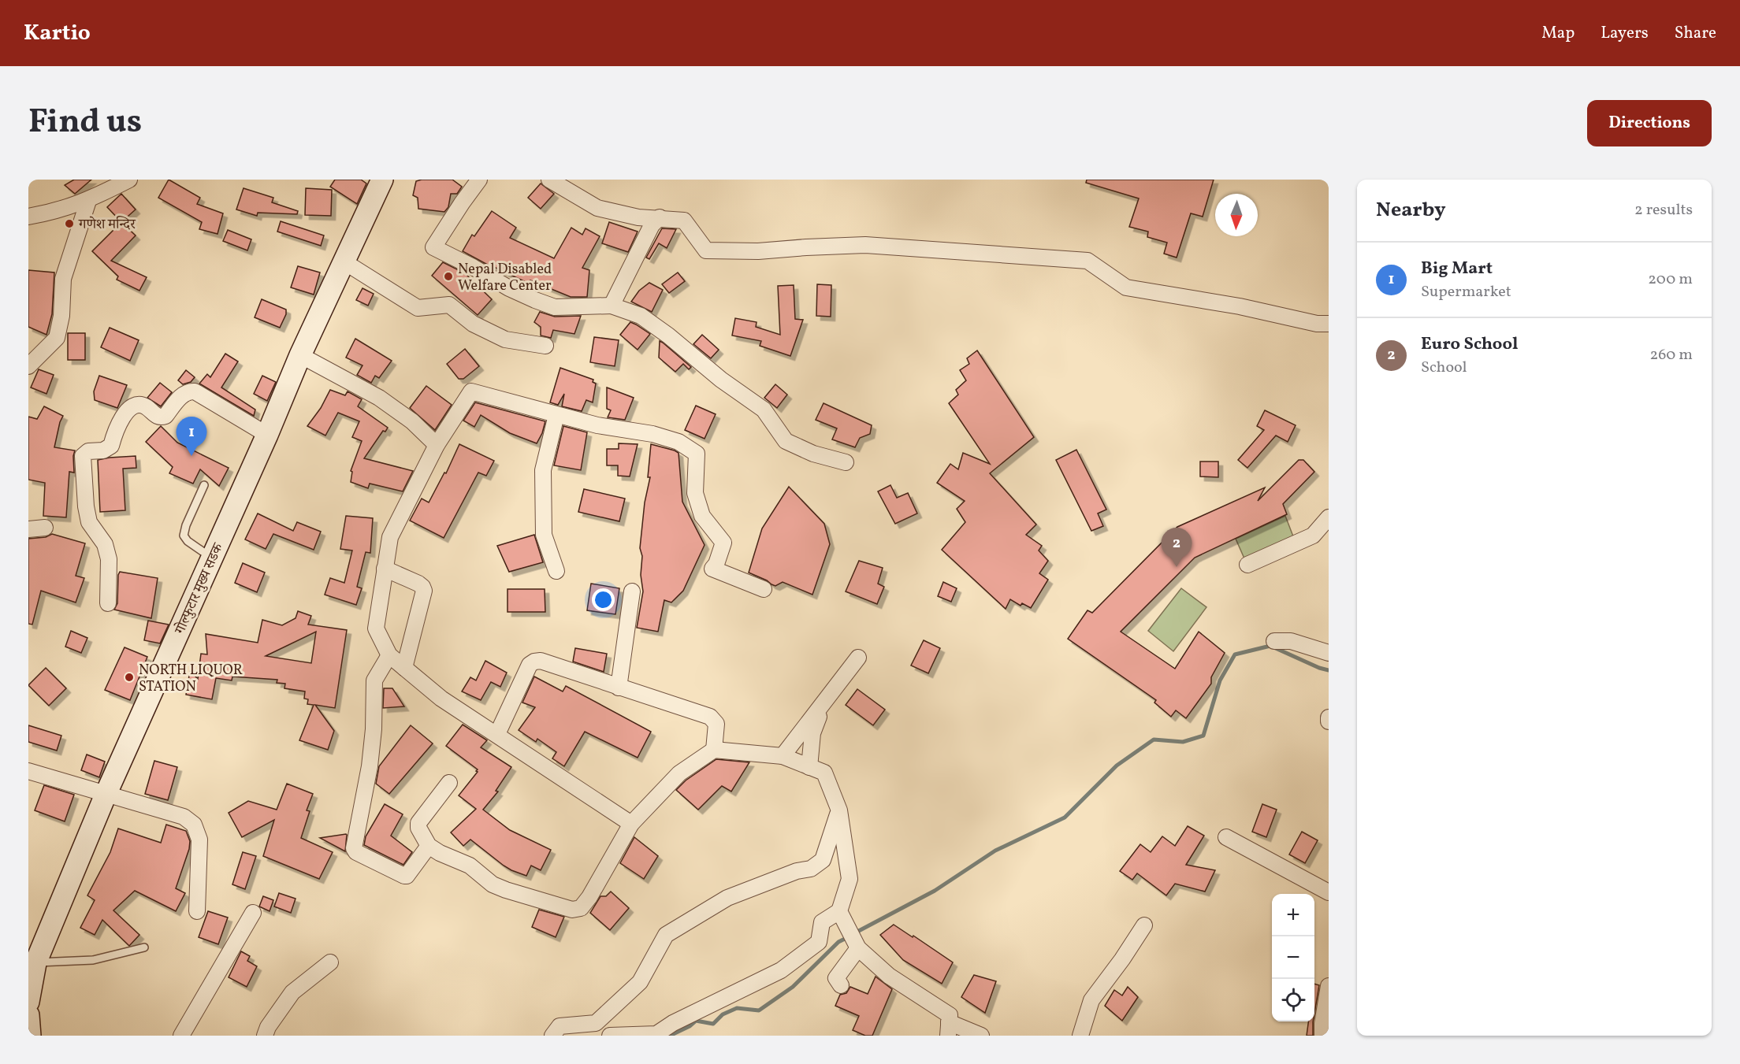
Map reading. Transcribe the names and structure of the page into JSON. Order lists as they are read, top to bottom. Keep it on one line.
{"streets":{"main road":["गोल्फुटार मुख्य सडक"]},"places":["गणेश मन्दिर","Nepal Disabled Welfare Center","NORTH LIQUOR STATION"],"north":"bottom","page":{"header":"Kartio","nav":["Map","Layers","Share"],"title":"Find us","buttons":"Directions","heading":["Nearby","2 results"],"list":[{"mark":"1","name":"Big Mart","note":"Supermarket","value":"200 m"},{"mark":"2","name":"Euro School","note":"School","value":"260 m"}],"pins":["1","2"],"map_buttons":["+","−"]}}
